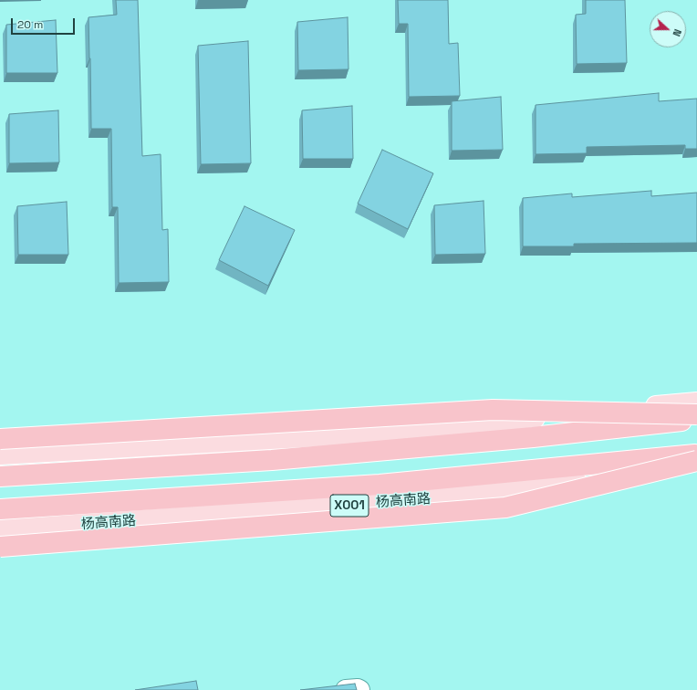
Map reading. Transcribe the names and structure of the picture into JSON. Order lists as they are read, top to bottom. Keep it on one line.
{"streets":{"highway":["杨高南路","X001"]},"scale_bar":"20 m","north":"right"}
